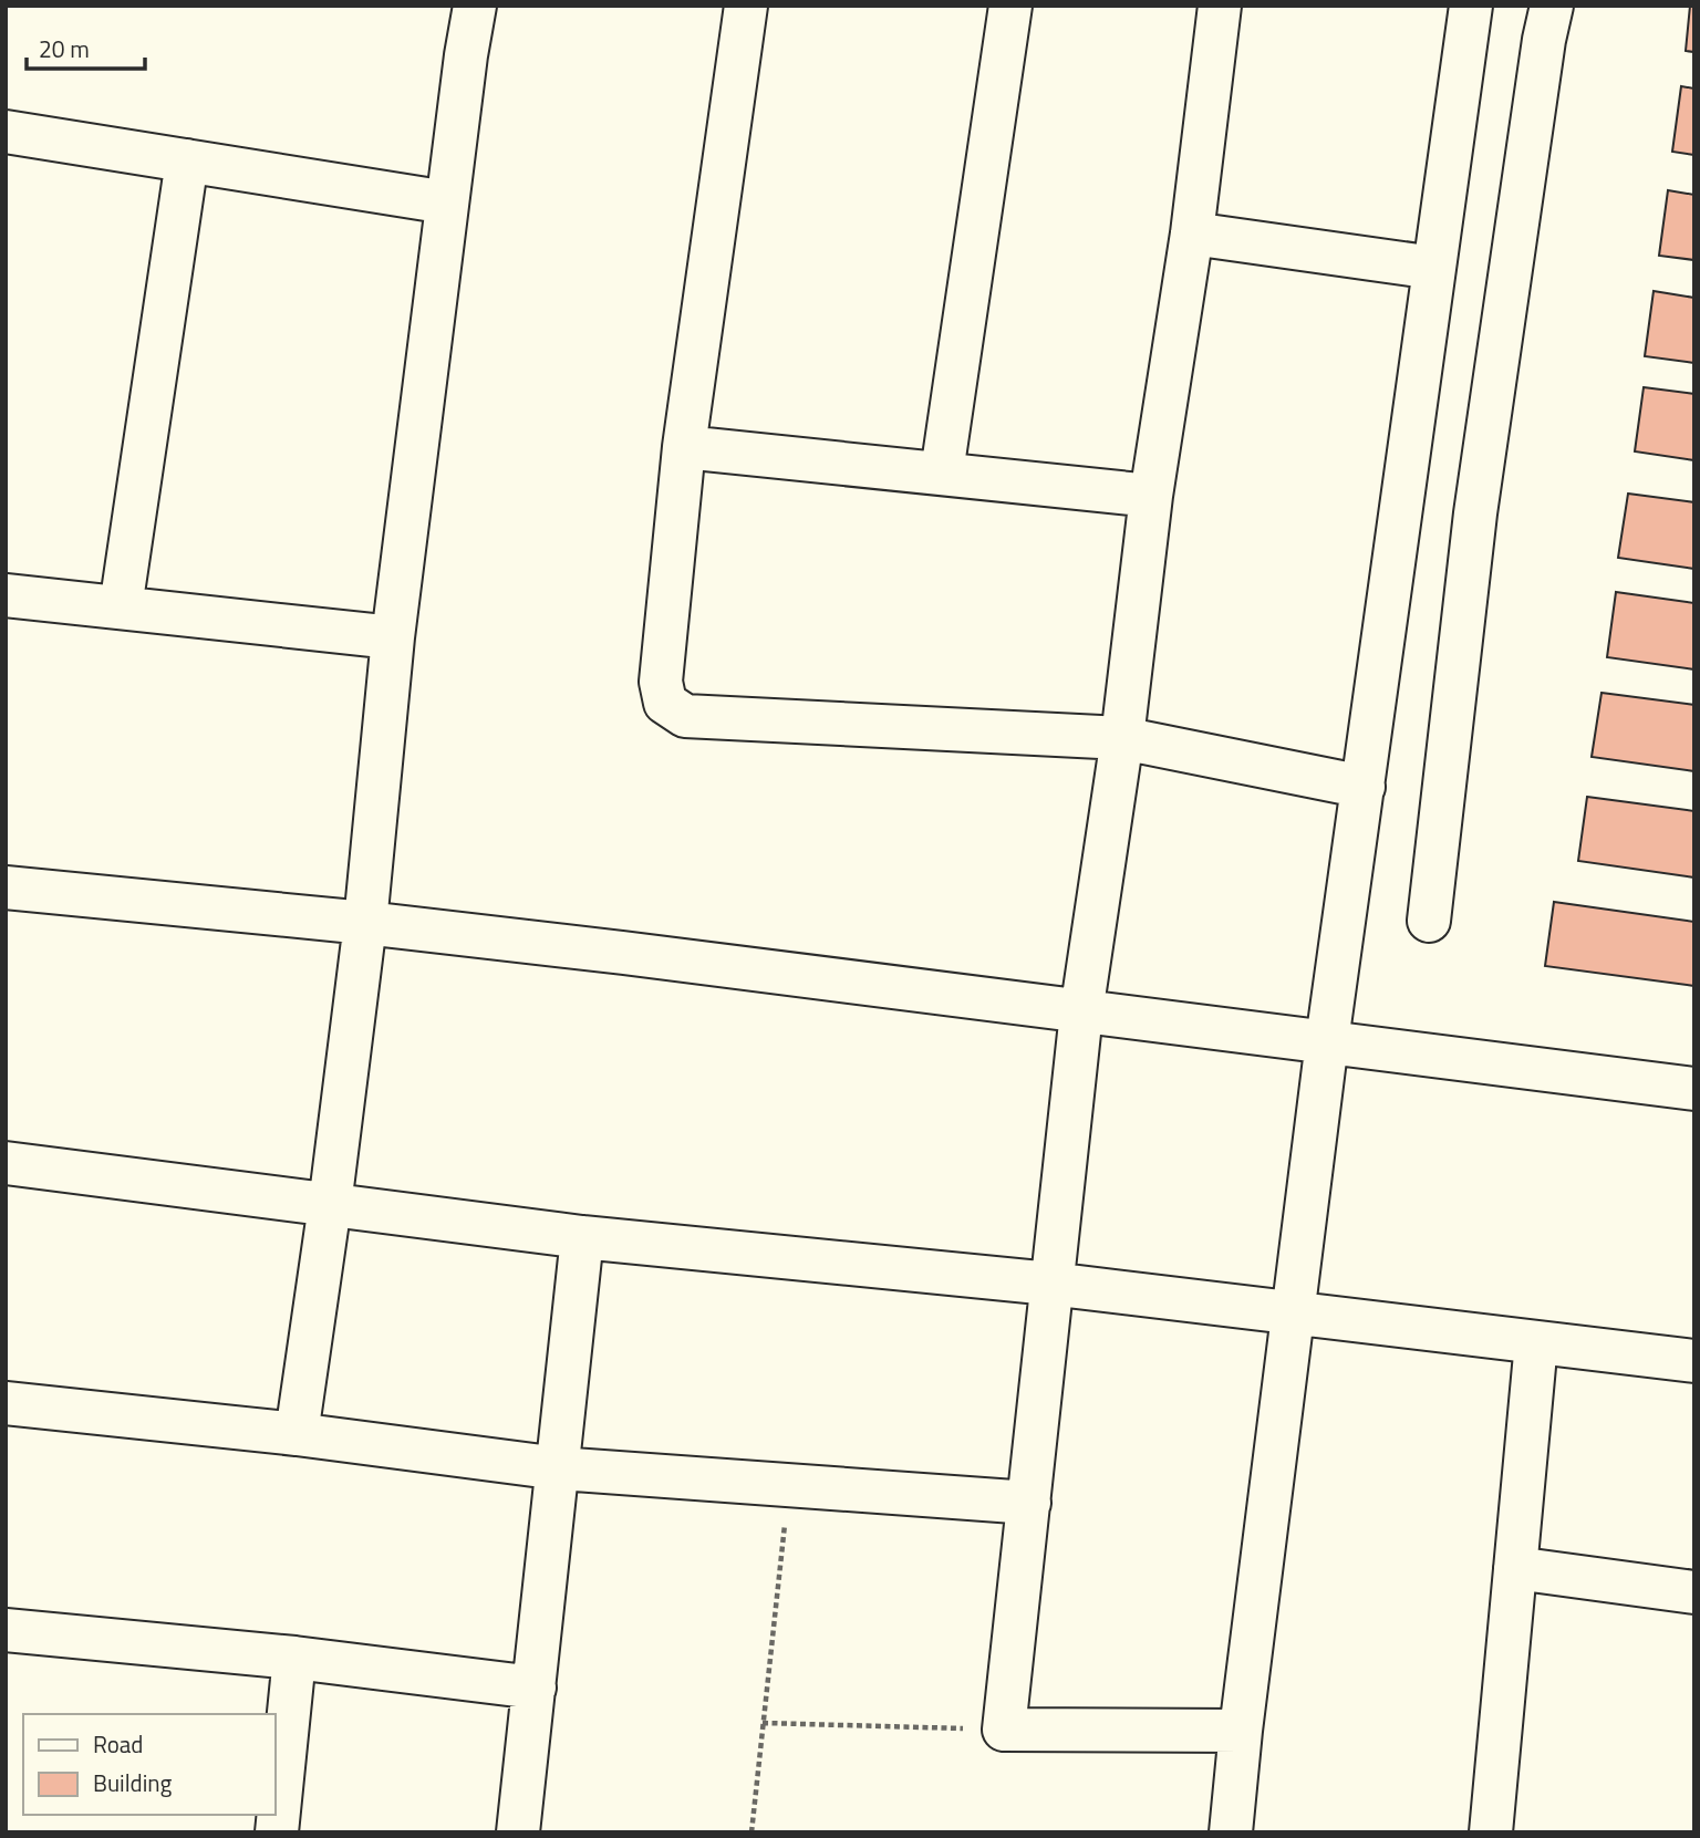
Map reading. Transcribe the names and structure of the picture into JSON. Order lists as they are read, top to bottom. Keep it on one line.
{"legend":["Road","Building"],"scale_bar":"20 m"}
